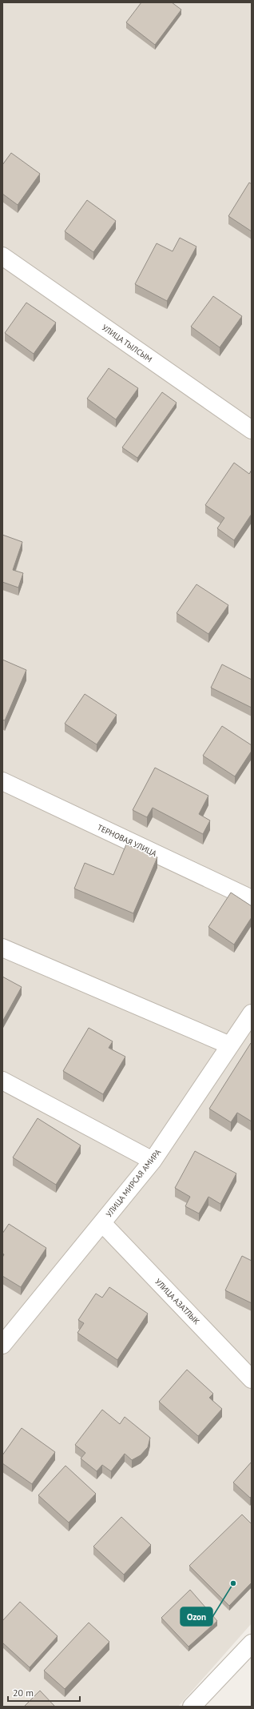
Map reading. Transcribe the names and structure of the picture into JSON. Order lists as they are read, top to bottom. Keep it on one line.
{"streets":{"street":["УЛИЦА ТЫЛСЫМ","ТЕРНОВАЯ УЛИЦА","УЛИЦА МИРСАЯ АМИРА","УЛИЦА АЗАТЛЫК"]},"crossings":[["УЛИЦА МИРСАЯ АМИРА","УЛИЦА АЗАТЛЫК"]],"places":["Ozon"],"scale_bar":"20 m"}
